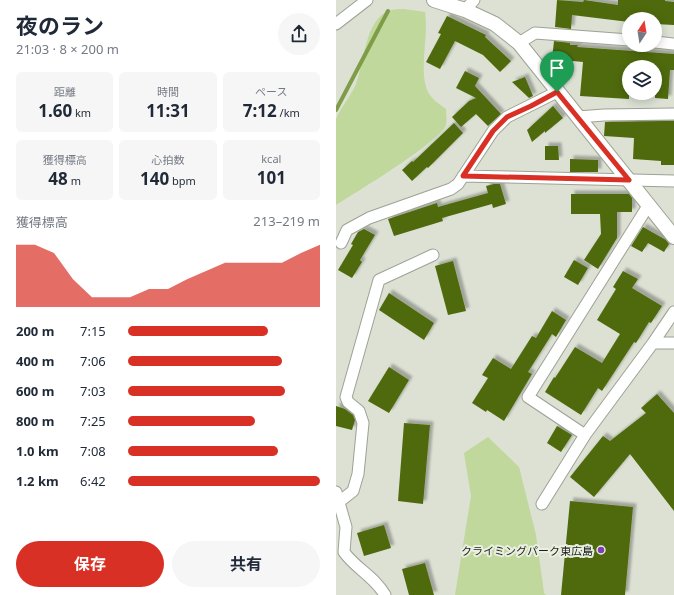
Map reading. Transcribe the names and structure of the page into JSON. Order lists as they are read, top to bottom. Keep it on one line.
{"places":["クライミングパーク東広島"],"north":"top","page":{"heading":["夜のラン","21:03 · 8 × 200 m"],"stats":[["距離","1.60 km"],["時間","11:31"],["ペース","7:12 /km"],["獲得標高","48 m"],["心拍数","140 bpm"],["kcal","101"]],"chart":["獲得標高","213–219 m"],"list":[{"name":"200 m","note":"7:15"},{"name":"400 m","note":"7:06"},{"name":"600 m","note":"7:03"},{"name":"800 m","note":"7:25"},{"name":"1.0 km","note":"7:08"},{"name":"1.2 km","note":"6:42"}],"buttons":["保存","共有"]}}
